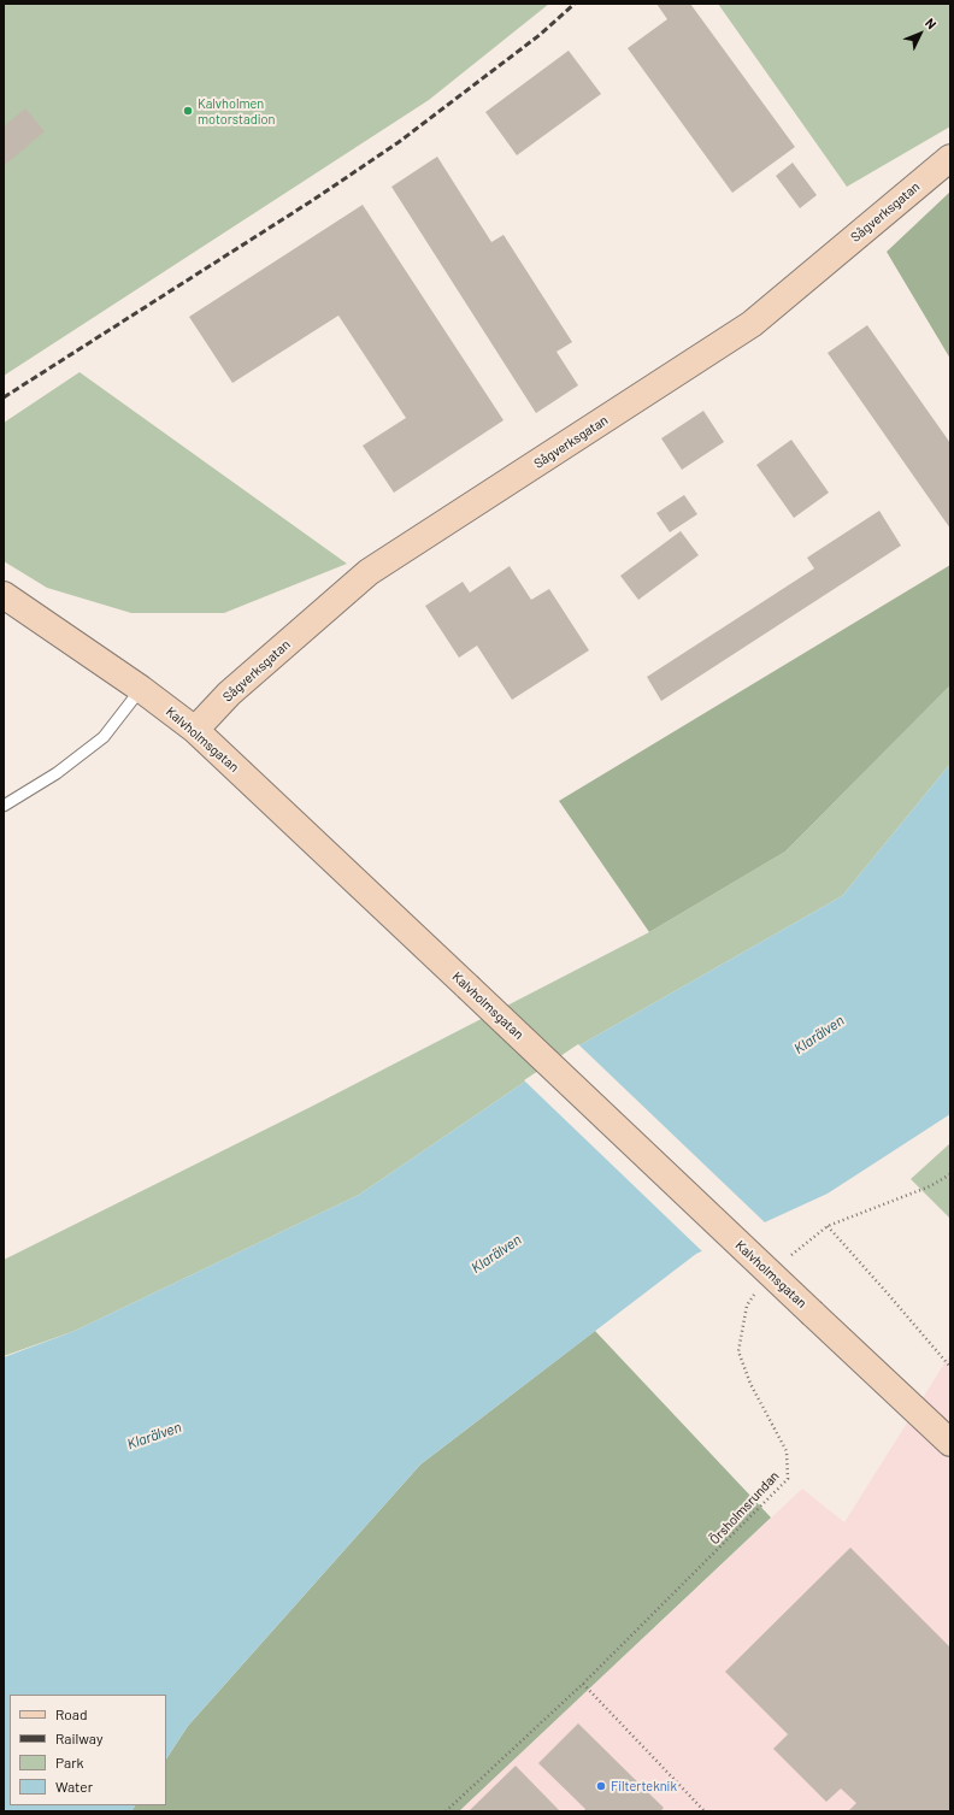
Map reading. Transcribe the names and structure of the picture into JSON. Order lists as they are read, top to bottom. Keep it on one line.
{"streets":{"street":["Sågverksgatan","Kalvholmsgatan"],"path":["Örsholmsrundan"]},"crossings":[["Sågverksgatan","Kalvholmsgatan"]],"water":["Klarälven"],"places":["Kalvholmen motorstadion","Filterteknik"],"legend":["Road","Railway","Park","Water"],"north":"top right"}
